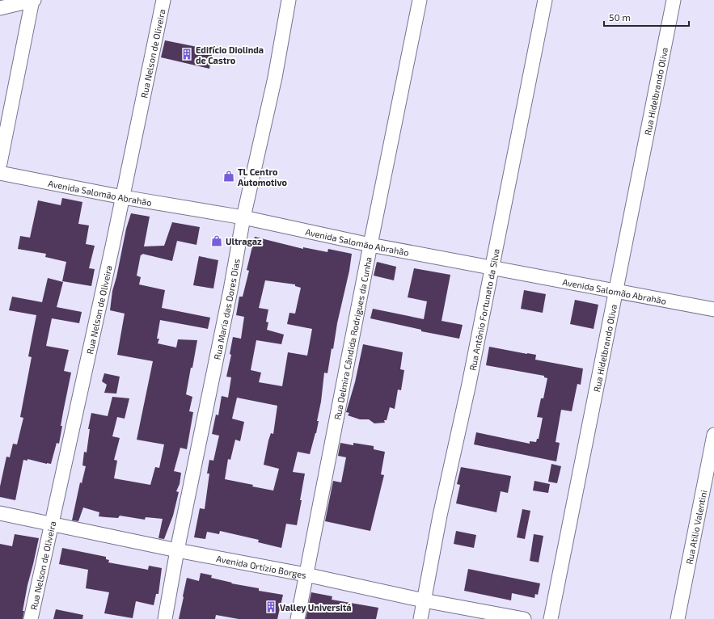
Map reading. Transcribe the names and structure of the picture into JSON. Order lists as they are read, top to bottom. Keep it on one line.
{"streets":{"street":["Rua Nelson de Oliveira","Rua Hidelbrando Oliva","Avenida Salomão Abrahão","Rua Maria das Dores Dias","Rua Antônio Fortunato da Silva","Rua Delmira Cândida Rodrigues da Cunha","Rua Atilio Valentini","Avenida Ortízio Borges"]},"crossings":[["Rua Nelson de Oliveira","Avenida Salomão Abrahão"],["Rua Nelson de Oliveira","Avenida Ortízio Borges"],["Rua Hidelbrando Oliva","Avenida Salomão Abrahão"],["Avenida Salomão Abrahão","Rua Maria das Dores Dias"],["Avenida Salomão Abrahão","Rua Antônio Fortunato da Silva"],["Avenida Salomão Abrahão","Rua Delmira Cândida Rodrigues da Cunha"],["Rua Maria das Dores Dias","Avenida Ortízio Borges"],["Rua Antônio Fortunato da Silva","Avenida Ortízio Borges"],["Rua Delmira Cândida Rodrigues da Cunha","Avenida Ortízio Borges"]],"places":{"building":["Edifício Diolinda de Castro","Valley Universitá"],"shop":["TL Centro Automotivo","Ultragaz"]},"scale_bar":"50 m"}
